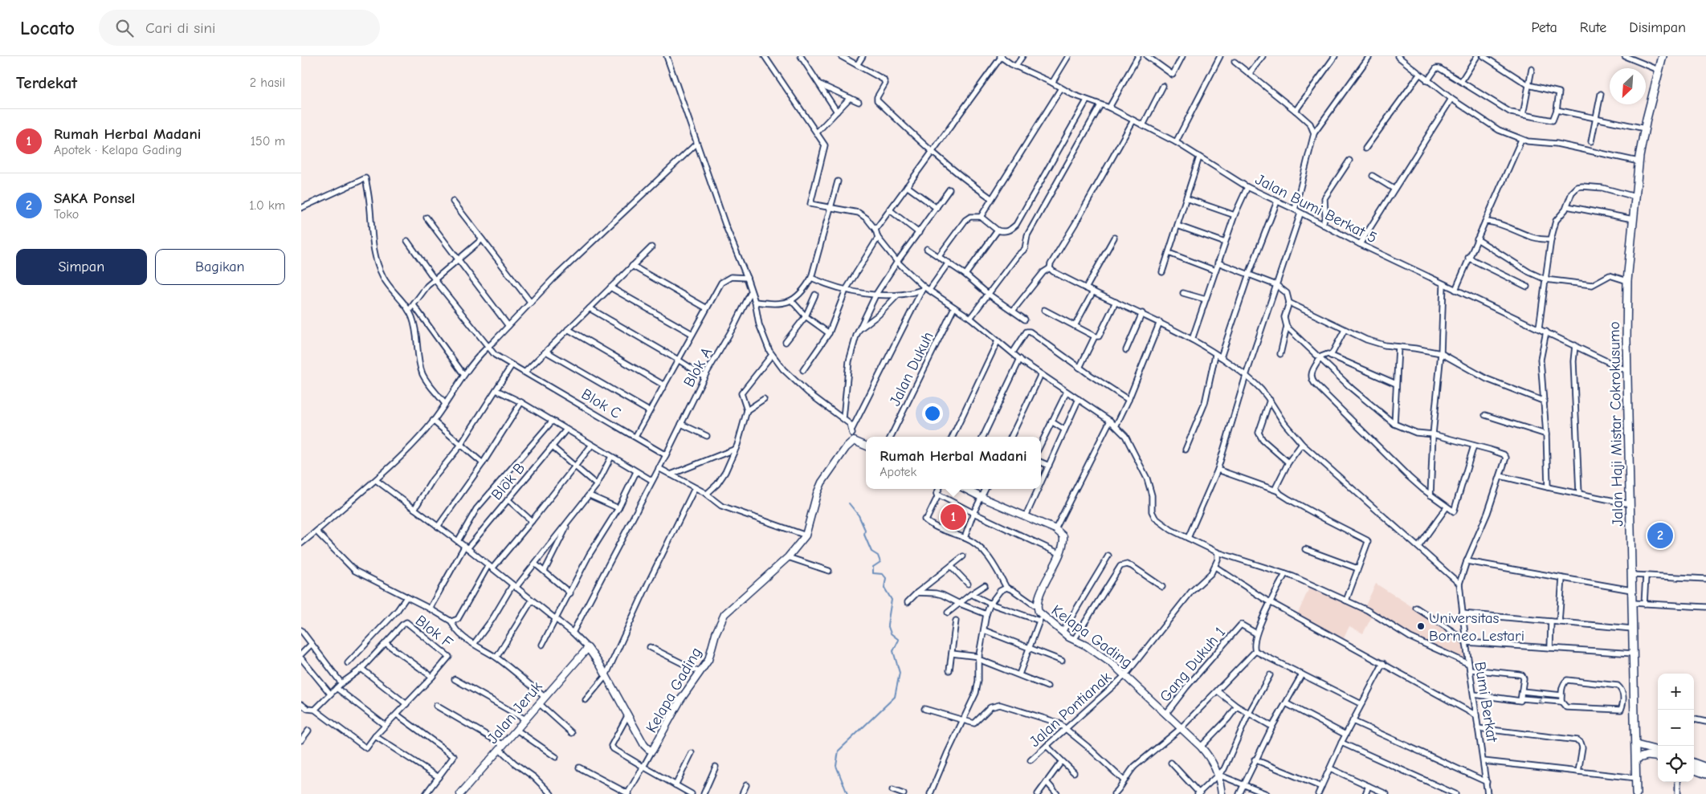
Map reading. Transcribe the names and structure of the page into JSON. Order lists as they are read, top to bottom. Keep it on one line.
{"streets":{"main road":["Jalan Haji Mistar Cokrokusumo"],"street":["Jalan Bumi Berkat 5","Blok A","Jalan Dukuh","Blok C","Blok B","Blok F","Kelapa Gading","Gang Dukuh 1","Bumi Berkat","Jalan Pontianak","Jalan Jeruk"]},"crossings":[["Jalan Bumi Berkat 5","Jalan Haji Mistar Cokrokusumo"],["Blok A","Blok C"],["Kelapa Gading","Gang Dukuh 1"],["Kelapa Gading","Jalan Pontianak"],["Kelapa Gading","Jalan Jeruk"]],"places":["Universitas Borneo Lestari"],"north":"bottom left","page":{"header":"Locato","search":"Cari di sini","nav":["Peta","Rute","Disimpan"],"heading":["Terdekat","2 hasil"],"list":[{"mark":"1","name":"Rumah Herbal Madani","note":"Apotek · Kelapa Gading","value":"150 m"},{"mark":"2","name":"SAKA Ponsel","note":"Toko","value":"1.0 km"}],"buttons":["Simpan","Bagikan"],"popup":["Rumah Herbal Madani","Apotek"],"pins":["1","2"],"map_buttons":["+","−"]}}
